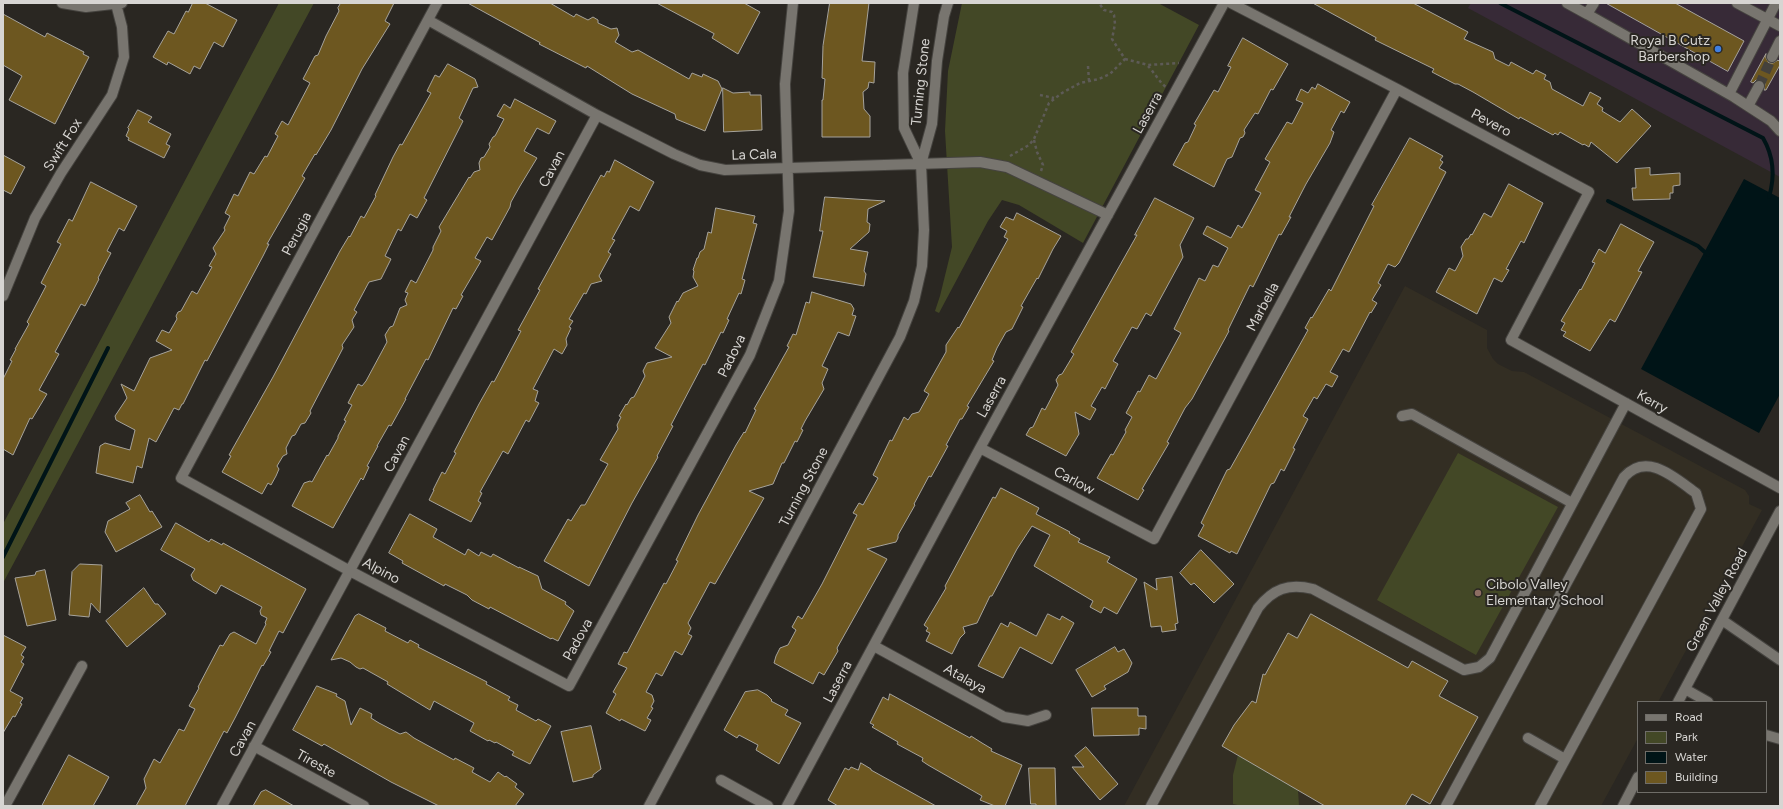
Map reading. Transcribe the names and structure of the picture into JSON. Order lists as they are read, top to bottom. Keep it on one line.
{"streets":{"street":["Turning Stone","Laserra","Pevero","Swift Fox","La Cala","Cavan","Perugia","Marbella","Padova","Kerry","Carlow","Alpino","Green Valley Road","Atalaya","Tireste"]},"crossings":[["Turning Stone","La Cala"],["Laserra","La Cala"],["Laserra","Carlow"],["Laserra","Atalaya"],["Pevero","Marbella"],["Pevero","Kerry"],["La Cala","Cavan"],["La Cala","Perugia"],["La Cala","Padova"],["Cavan","Alpino"],["Cavan","Tireste"],["Perugia","Alpino"],["Marbella","Carlow"],["Padova","Alpino"]],"places":["Royal B Cutz Barbershop","Cibolo Valley Elementary School"],"legend":["Road","Park","Water","Building"]}
